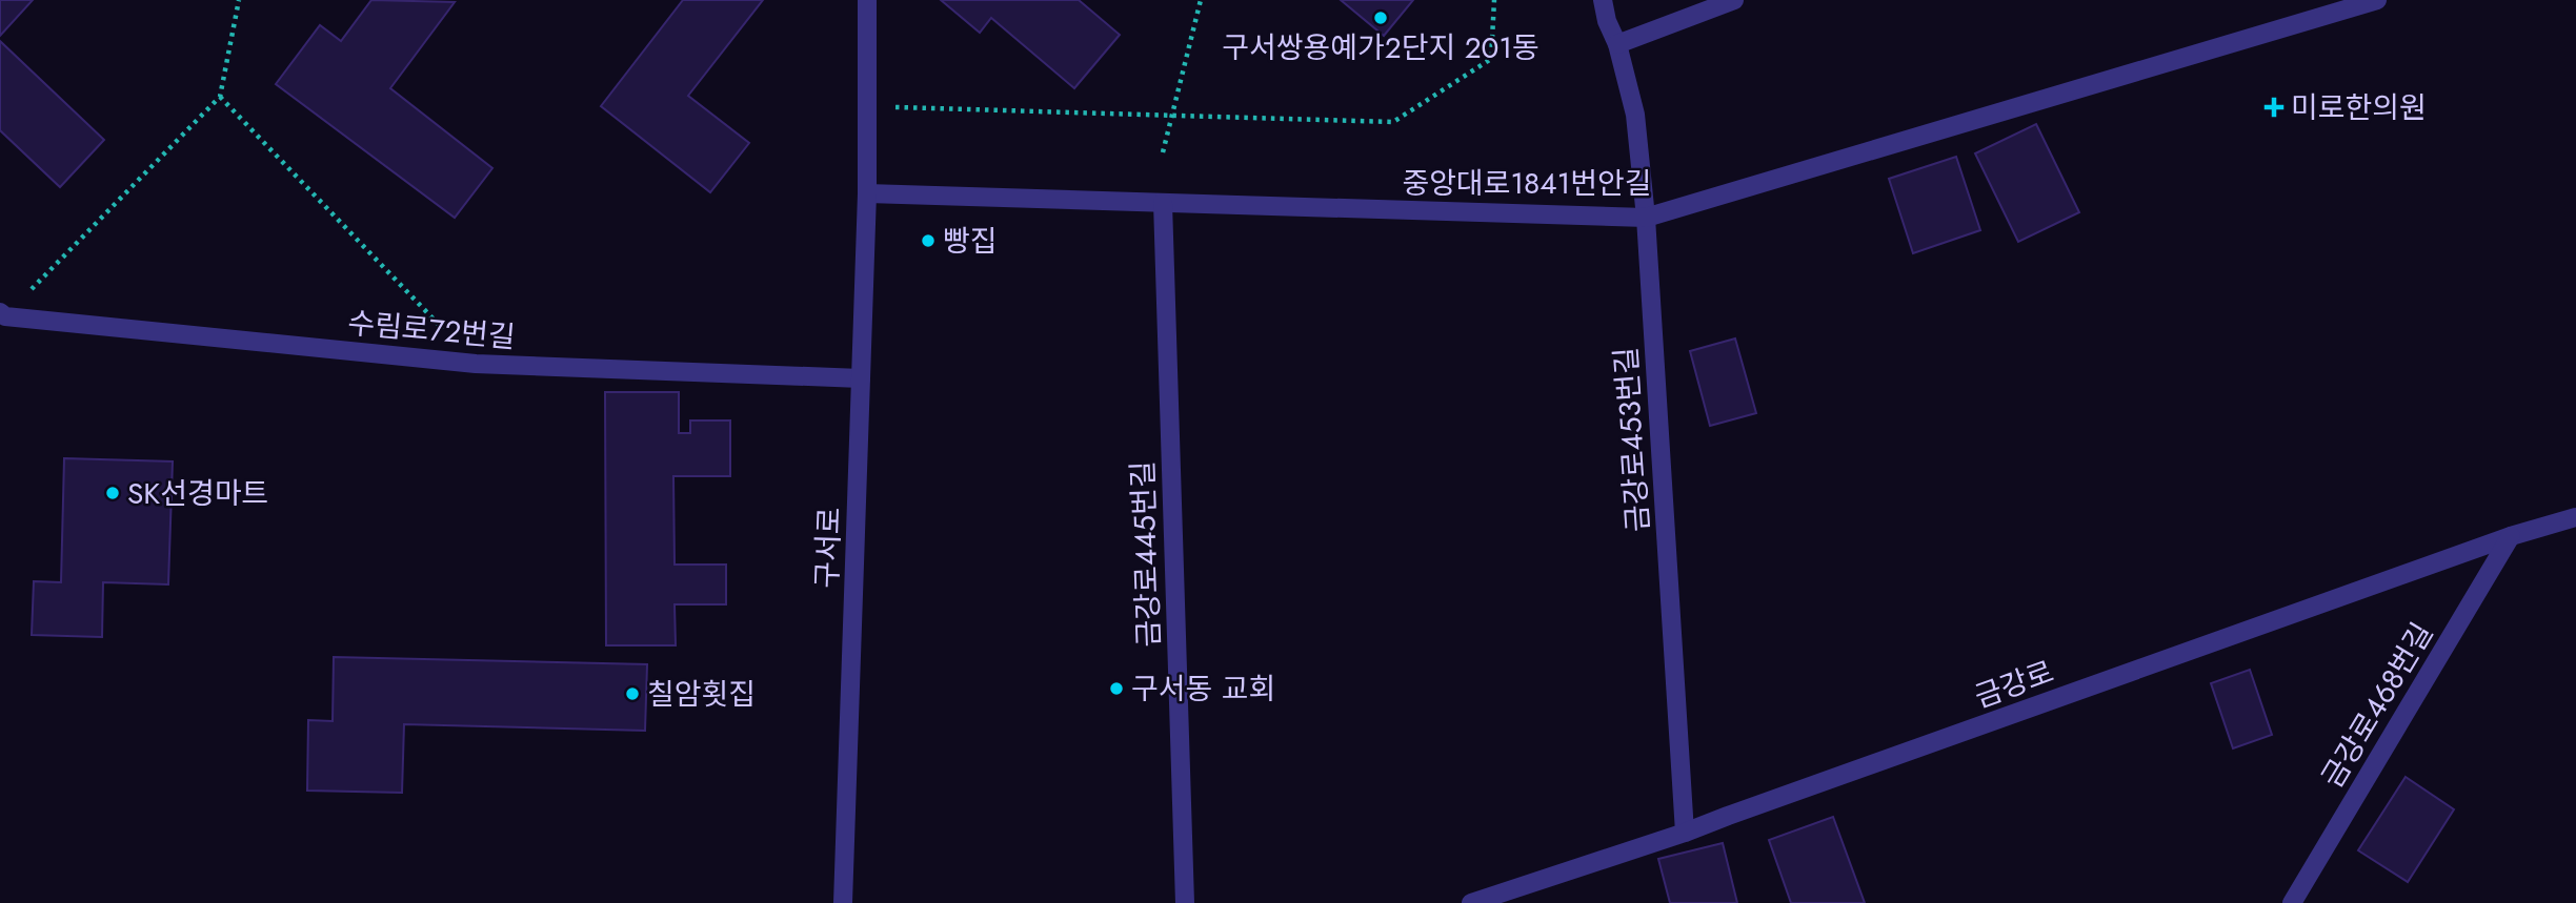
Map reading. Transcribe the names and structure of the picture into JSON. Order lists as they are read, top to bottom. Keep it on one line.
{"streets":{"street":["중앙대로1841번안길","수림로72번길","금강로453번길","구서로","금강로445번길","금강로","금강로468번길"]},"crossings":[["중앙대로1841번안길","금강로453번길"],["중앙대로1841번안길","구서로"],["중앙대로1841번안길","금강로445번길"],["수림로72번길","구서로"],["금강로453번길","금강로"],["금강로","금강로468번길"]],"places":{"other":["구서쌍용예가2단지 201동","빵집","SK선경마트","구서동 교회","칠암횟집"],"health":["미로한의원"]}}
